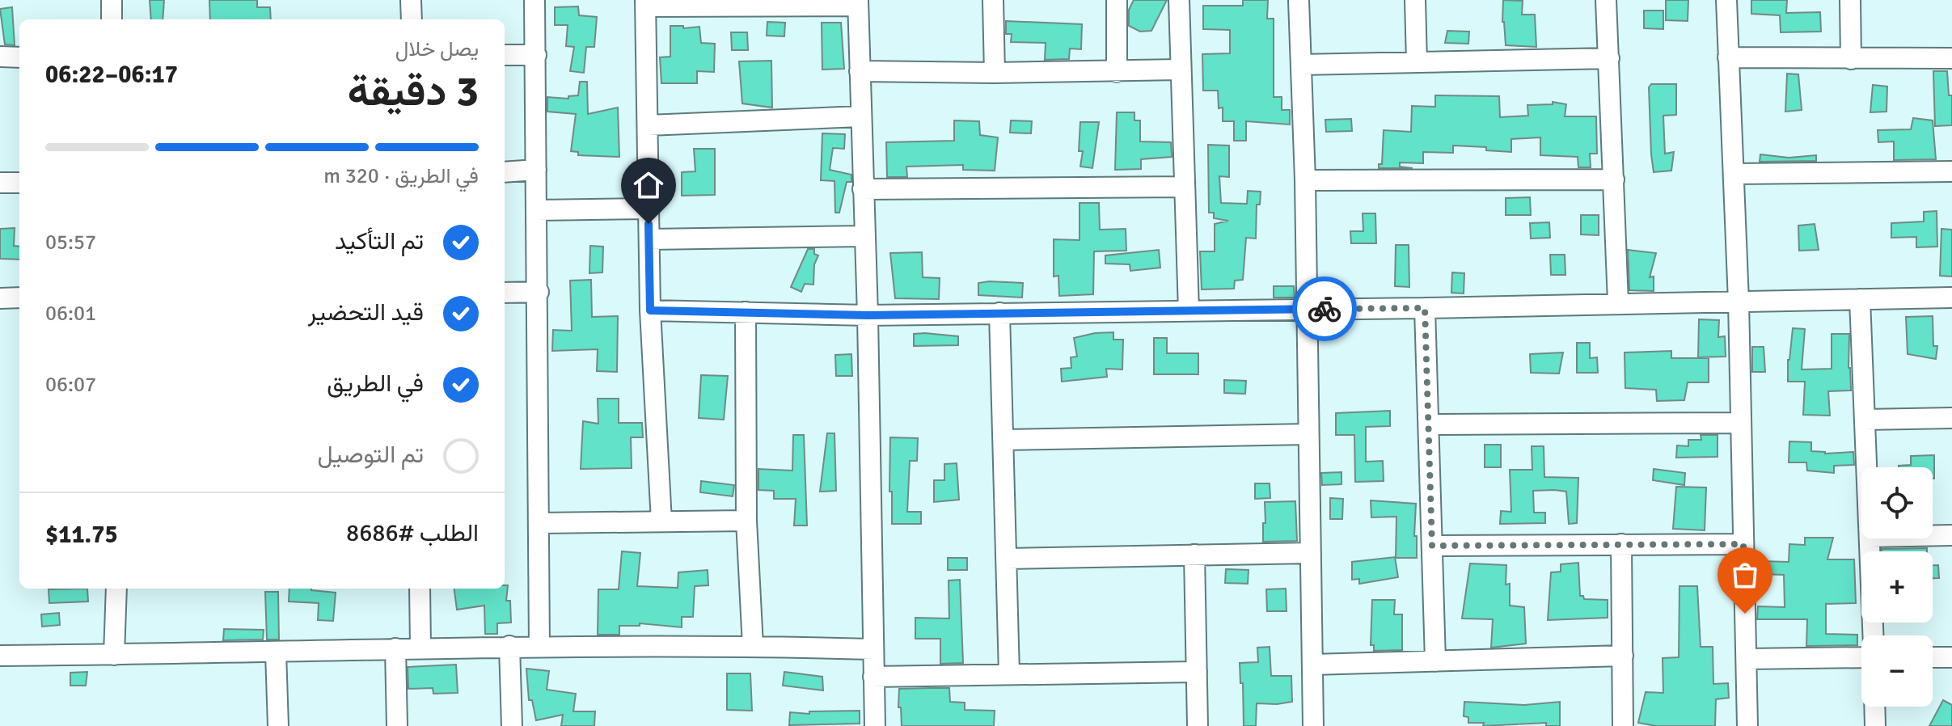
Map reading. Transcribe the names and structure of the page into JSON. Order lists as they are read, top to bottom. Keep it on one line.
{"page":{"heading":["3 دقيقة","يصل خلال","06:17–06:22"],"panel":["الطلب #8686","$11.75"],"bar":"في الطريق · 320 m","list":[["تم التأكيد","05:57"],["قيد التحضير","06:01"],["في الطريق","06:07"],"تم التوصيل"],"map_buttons":["+","−"]}}
